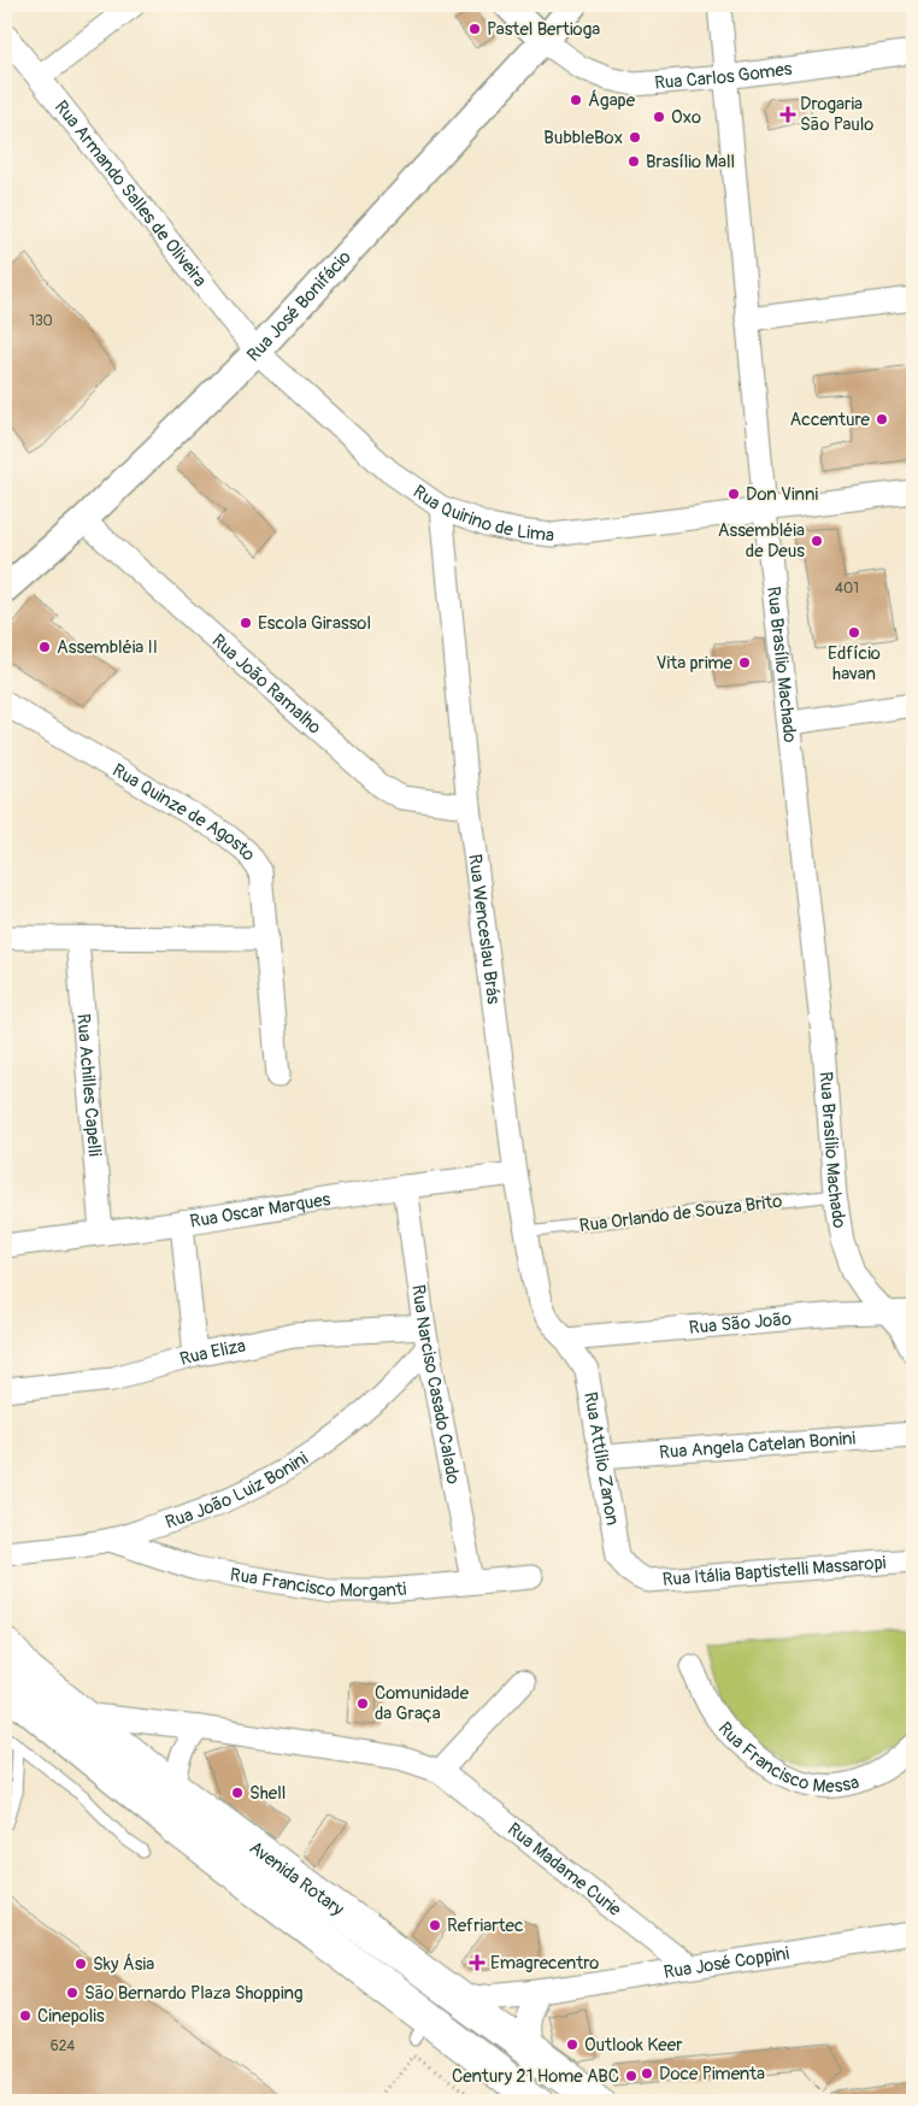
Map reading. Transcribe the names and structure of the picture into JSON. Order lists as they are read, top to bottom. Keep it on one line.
{"streets":{"main road":["Avenida Rotary"],"street":["Rua Carlos Gomes","Rua Armando Salles de Oliveira","Rua José Bonifácio","Rua Quirino de Lima","Rua Brasílio Machado","Rua João Ramalho","Rua Quinze de Agosto","Rua Wenceslau Brás","Rua Achilles Capelli","Rua Oscar Marques","Rua São João","Rua Eliza","Rua Narciso Casado Calado","Rua Angela Catelan Bonini","Rua Attílio Zanon","Rua João Luiz Bonini","Rua Itália Baptistelli Massaropi","Rua Francisco Morganti","Rua Francisco Messa","Rua Madame Curie","Rua José Coppini"],"lane":["Rua Orlando de Souza Brito"]},"crossings":[["Rua Carlos Gomes","Rua José Bonifácio"],["Rua Carlos Gomes","Rua Brasílio Machado"],["Rua Armando Salles de Oliveira","Rua José Bonifácio"],["Rua Armando Salles de Oliveira","Rua Quirino de Lima"],["Rua José Bonifácio","Rua Quirino de Lima"],["Rua José Bonifácio","Rua João Ramalho"],["Rua Quirino de Lima","Rua Brasílio Machado"],["Rua Quirino de Lima","Rua Wenceslau Brás"],["Rua Brasílio Machado","Rua Orlando de Souza Brito"],["Rua Brasílio Machado","Rua São João"],["Rua João Ramalho","Rua Wenceslau Brás"],["Rua Wenceslau Brás","Rua Oscar Marques"],["Rua Wenceslau Brás","Rua Orlando de Souza Brito"],["Rua Wenceslau Brás","Rua São João"],["Rua Wenceslau Brás","Rua Attílio Zanon"],["Rua Achilles Capelli","Rua Oscar Marques"],["Rua Oscar Marques","Rua Narciso Casado Calado"],["Rua São João","Rua Attílio Zanon"],["Rua Eliza","Rua Narciso Casado Calado"],["Rua Eliza","Rua João Luiz Bonini"],["Rua Narciso Casado Calado","Rua João Luiz Bonini"],["Rua Narciso Casado Calado","Rua Francisco Morganti"],["Rua Angela Catelan Bonini","Rua Attílio Zanon"],["Rua Attílio Zanon","Rua Itália Baptistelli Massaropi"],["Rua João Luiz Bonini","Rua Francisco Morganti"],["Rua Madame Curie","Avenida Rotary"],["Rua Madame Curie","Rua José Coppini"],["Avenida Rotary","Rua José Coppini"]],"places":{"other":["Pastel Bertioga","Ágape","Oxo","BubbleBox","Brasílio Mall","Accenture","Don Vinni","Assembléia de Deus","Escola Girassol","Edfício havan","Assembléia II","Vita prime","Comunidade da Graça","Shell","Refriartec","Sky Ásia","São Bernardo Plaza Shopping","Cinepolis","Outlook Keer","Doce Pimenta","Century 21 Home ABC"],"health":["Drogaria São Paulo","Emagrecentro"]},"house_numbers":["130","401","624"]}
